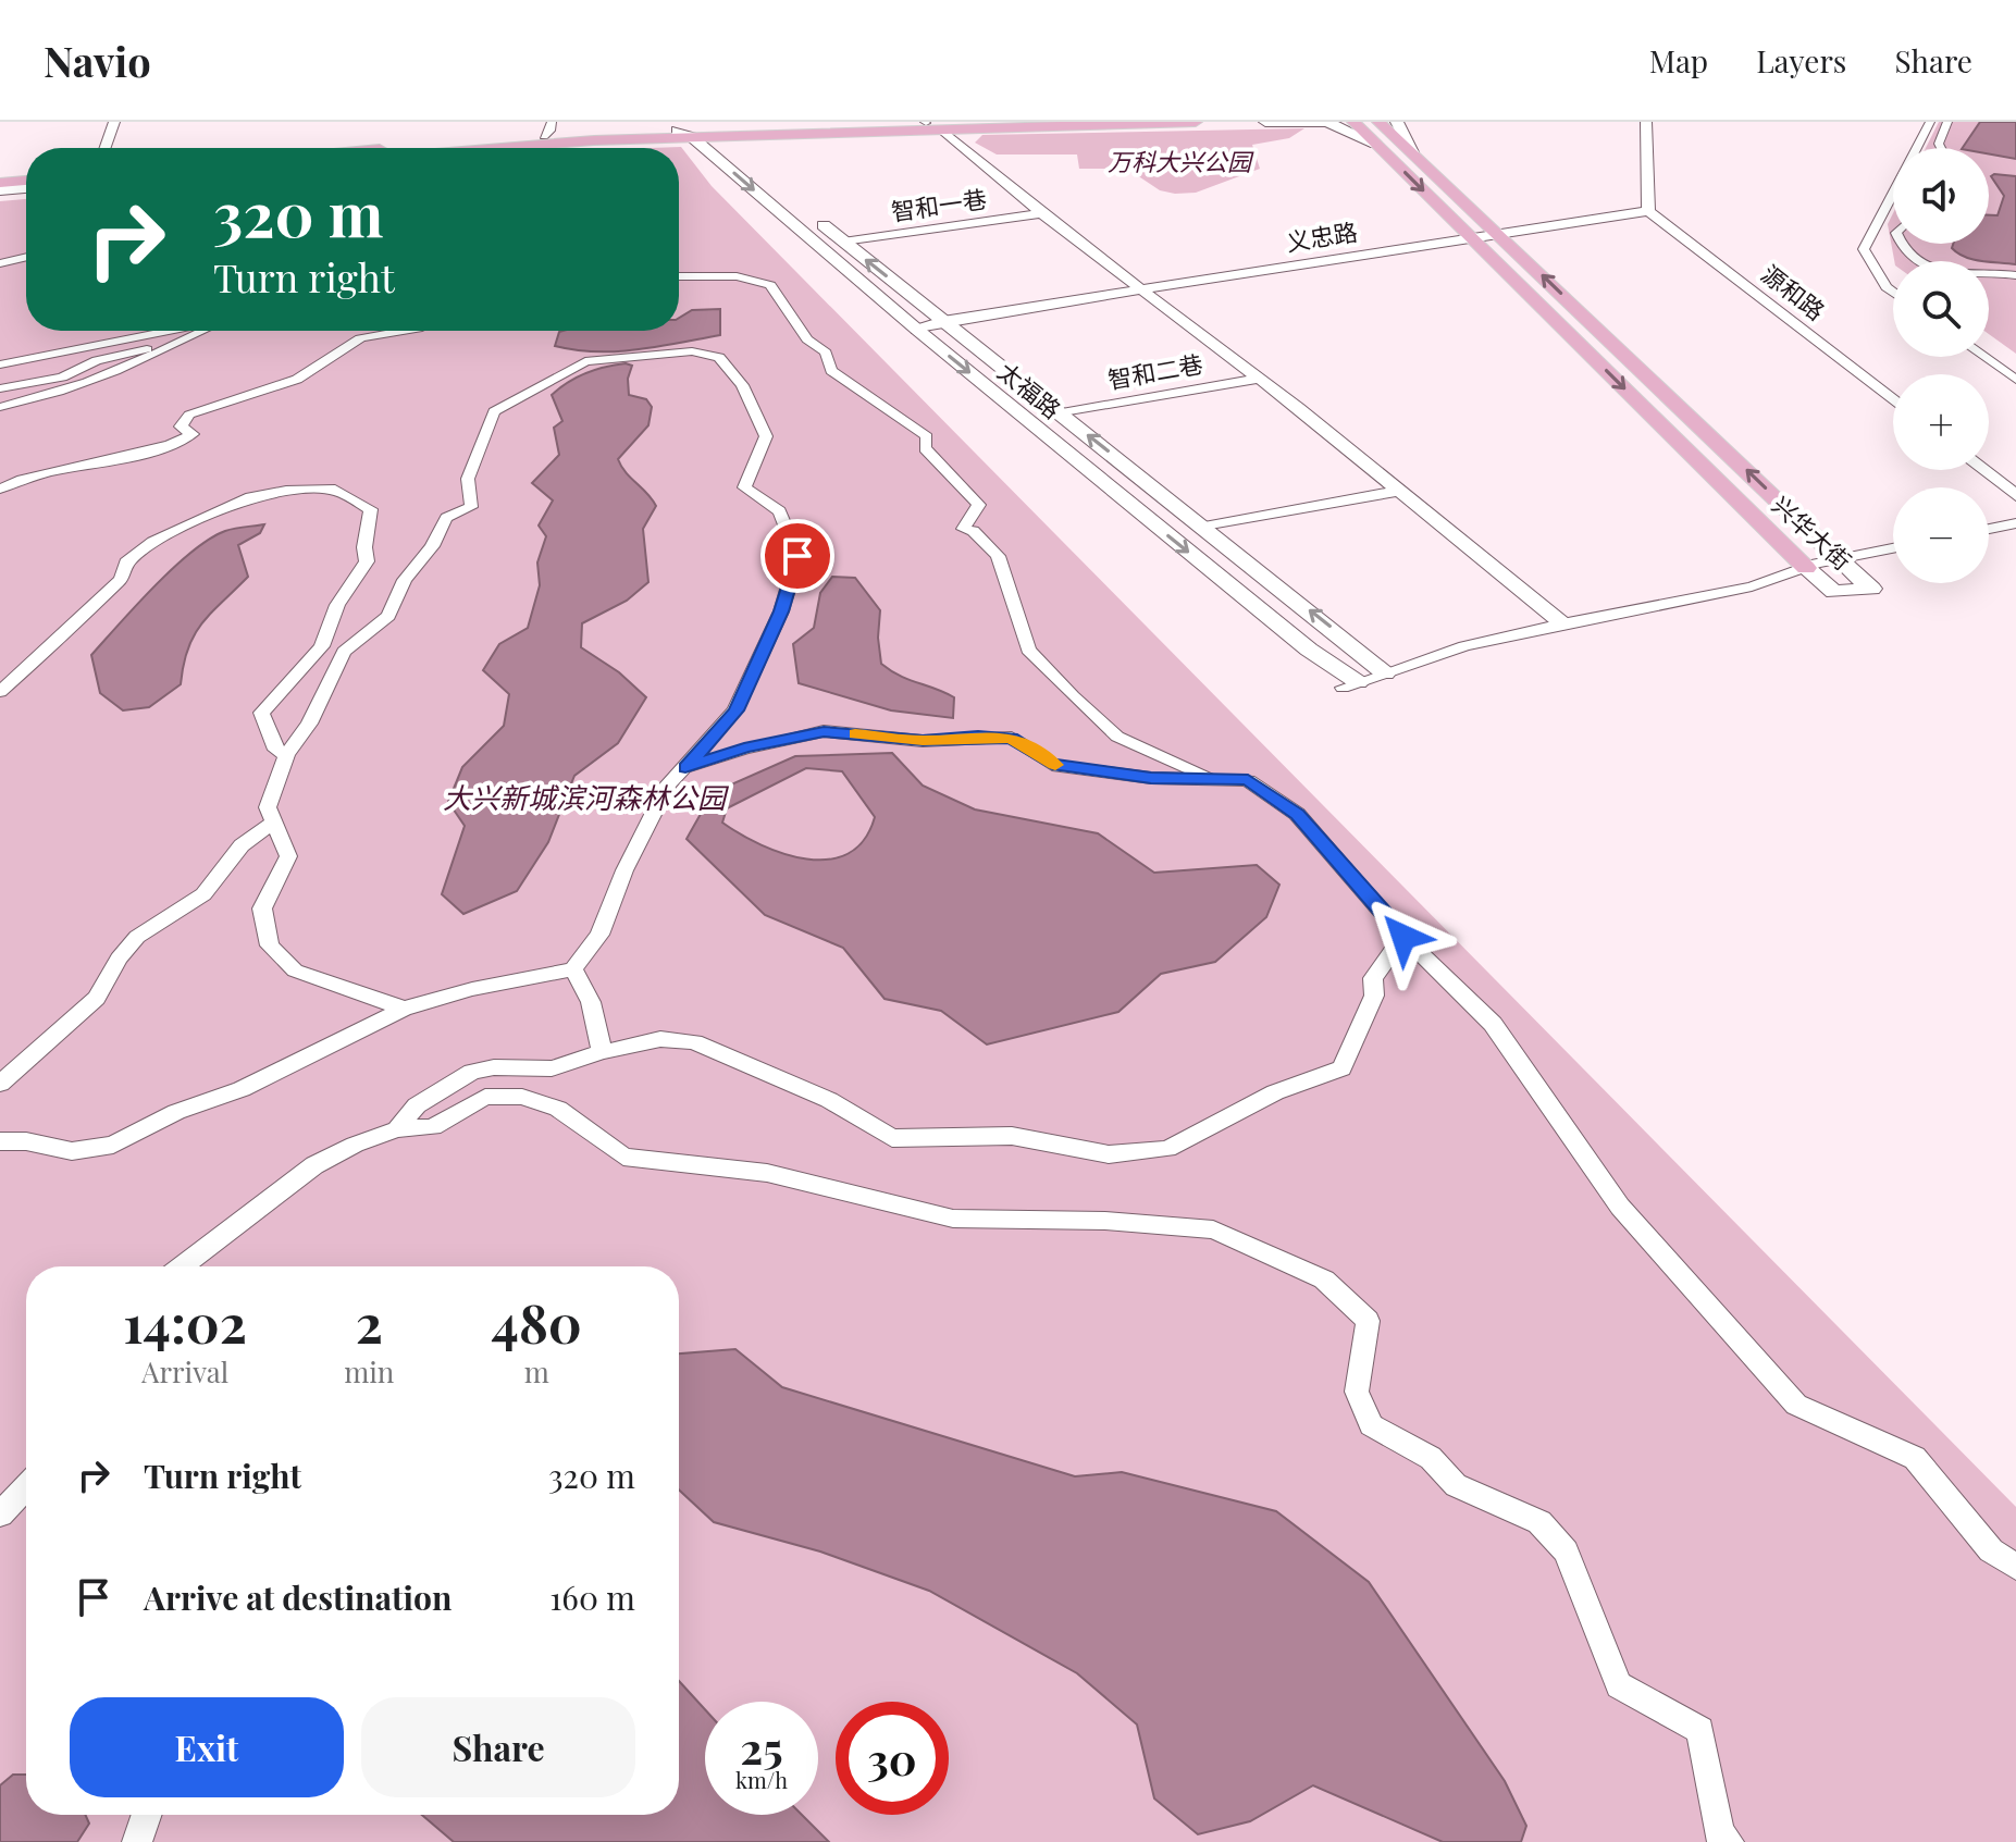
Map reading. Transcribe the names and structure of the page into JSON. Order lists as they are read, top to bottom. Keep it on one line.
{"streets":{"main road":["太福路","兴华大街"],"street":["智和一巷","义忠路","源和路","智和二巷"]},"crossings":[["智和一巷","太福路"],["义忠路","源和路"],["义忠路","太福路"],["义忠路","兴华大街"],["智和二巷","太福路"]],"parks":["万科大兴公园","大兴新城滨河森林公园"],"page":{"header":"Navio","nav":["Map","Layers","Share"],"map_buttons":["+","−"],"turn":["320 m","Turn right"],"eta":["14:02","Arrival","2","min","480","m"],"list":[{"name":"Turn right","value":"320 m"},{"name":"Arrive at destination","value":"160 m"}],"buttons":["Exit","Share"],"speed":"25 km/h","limit":"30"}}
